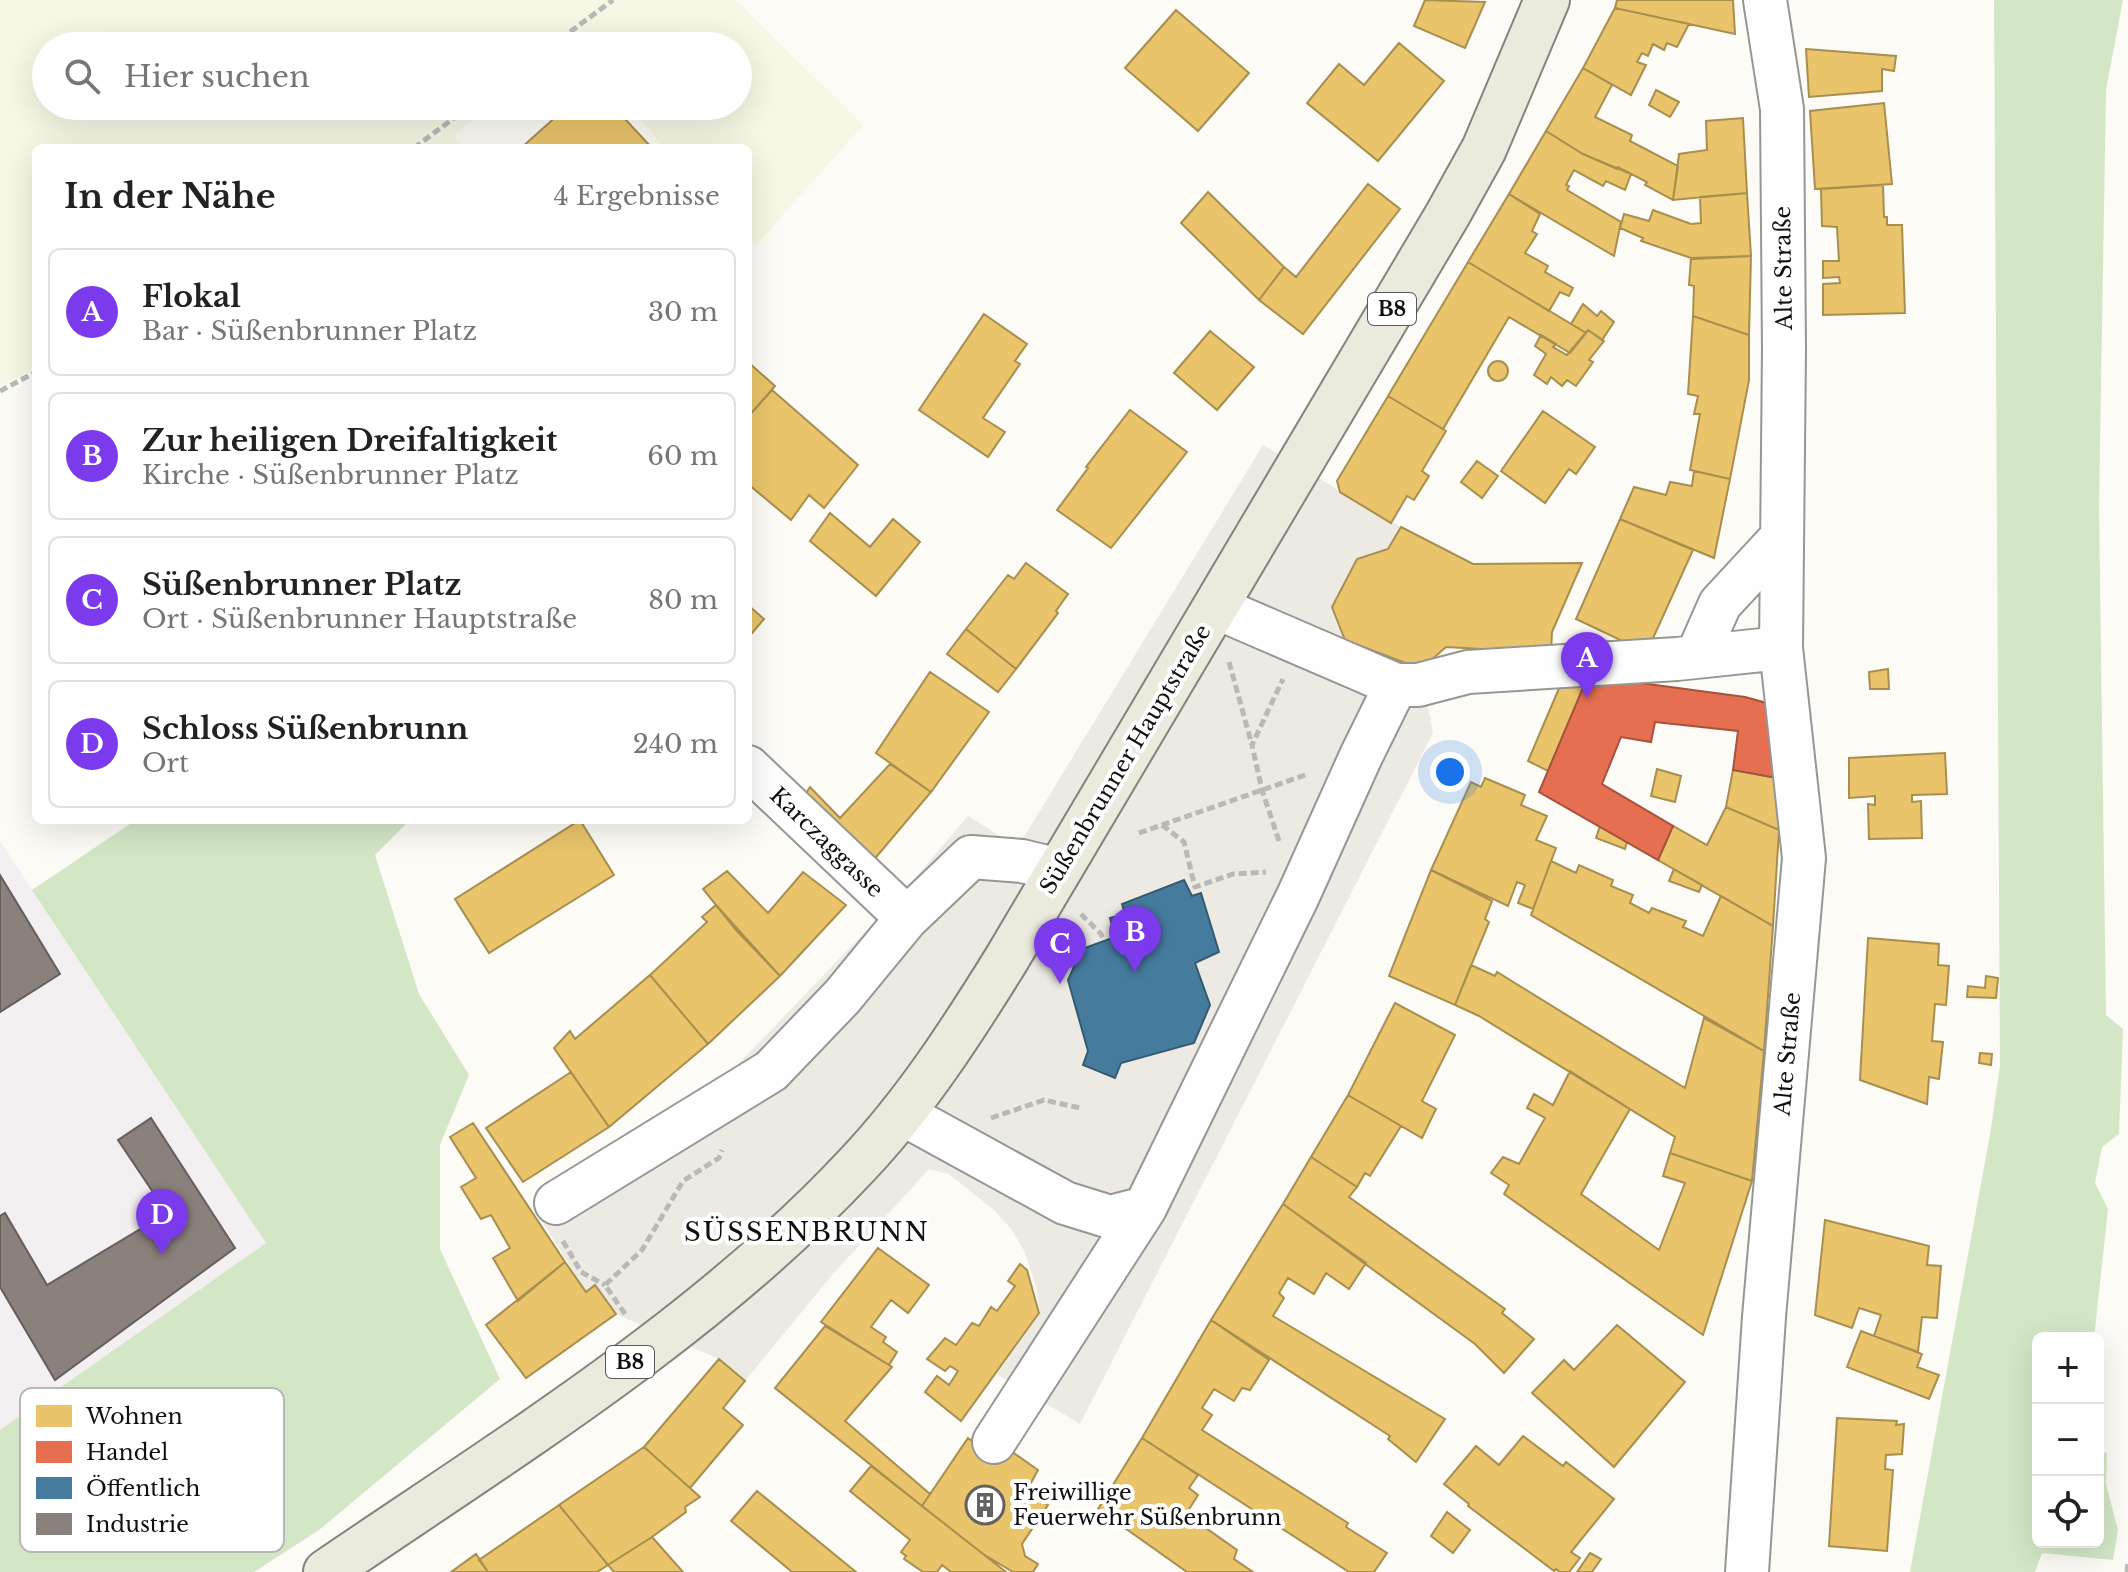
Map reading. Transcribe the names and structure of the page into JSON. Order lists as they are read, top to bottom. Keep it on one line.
{"streets":{"main road":["B8","Süßenbrunner Hauptstraße"],"street":["Alte Straße","Karczaggasse"]},"districts":["SÜSSENBRUNN"],"places":{"building":["Freiwillige Feuerwehr Süßenbrunn"]},"legend":["Wohnen","Handel","Öffentlich","Industrie"],"page":{"search":"Hier suchen","heading":["In der Nähe","4 Ergebnisse"],"list":[{"mark":"A","name":"Flokal","note":"Bar · Süßenbrunner Platz","value":"30 m"},{"mark":"B","name":"Zur heiligen Dreifaltigkeit","note":"Kirche · Süßenbrunner Platz","value":"60 m"},{"mark":"C","name":"Süßenbrunner Platz","note":"Ort · Süßenbrunner Hauptstraße","value":"80 m"},{"mark":"D","name":"Schloss Süßenbrunn","note":"Ort","value":"240 m"}],"pins":["A","B","C","D"],"map_buttons":["+","−"]}}
